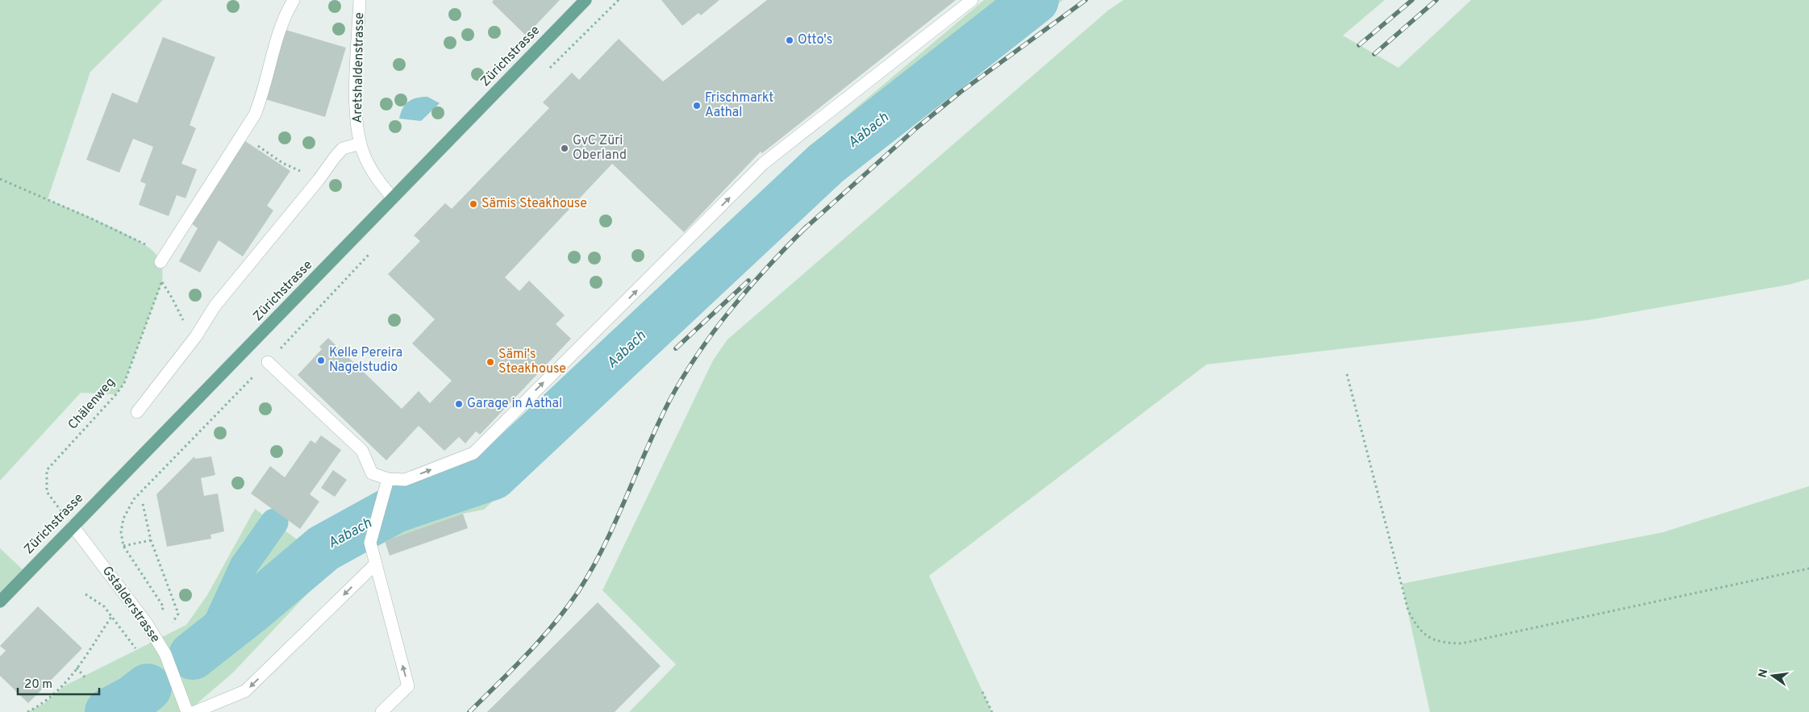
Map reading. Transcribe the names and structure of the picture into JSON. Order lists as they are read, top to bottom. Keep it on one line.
{"streets":{"main road":["Zürichstrasse"],"street":["Aretshaldenstrasse","Gstalderstrasse"],"path":["Chälenweg"]},"crossings":[["Zürichstrasse","Aretshaldenstrasse"],["Zürichstrasse","Chälenweg"],["Zürichstrasse","Gstalderstrasse"],["Chälenweg","Gstalderstrasse"]],"water":["Aabach"],"places":["Otto's","Frischmarkt Aathal","GvC Züri Oberland","Sämis Steakhouse","Kelle Pereira Nagelstudio","Sämi's Steakhouse","Garage in Aathal"],"scale_bar":"20 m","north":"left"}
